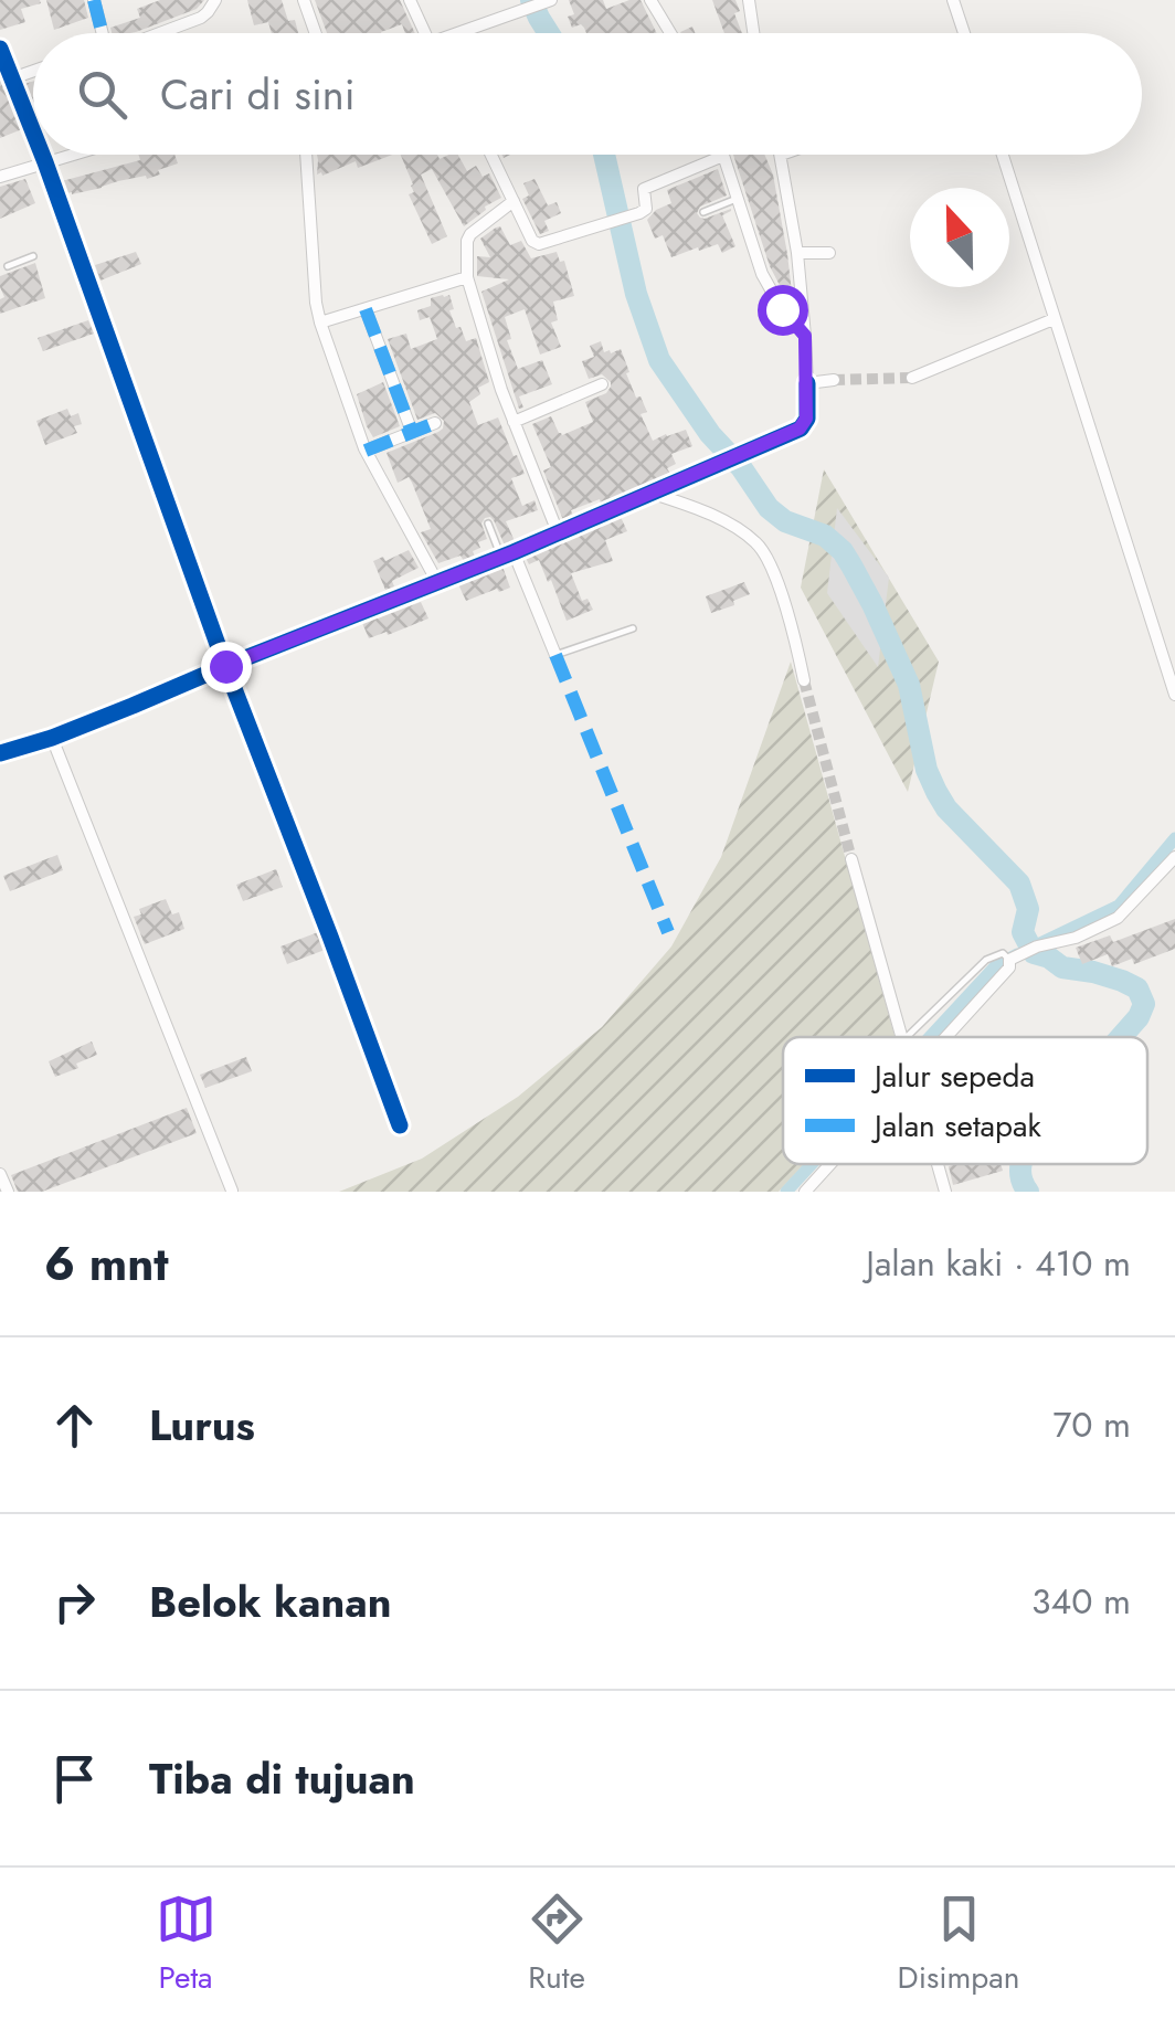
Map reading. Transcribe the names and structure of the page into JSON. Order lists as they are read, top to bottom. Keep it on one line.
{"legend":["Jalur sepeda","Jalan setapak"],"north":"top","page":{"search":"Cari di sini","heading":["6 mnt","Jalan kaki · 410 m"],"list":[["Lurus","70 m"],["Belok kanan","340 m"],"Tiba di tujuan"],"nav":["Peta","Rute","Disimpan"]}}
